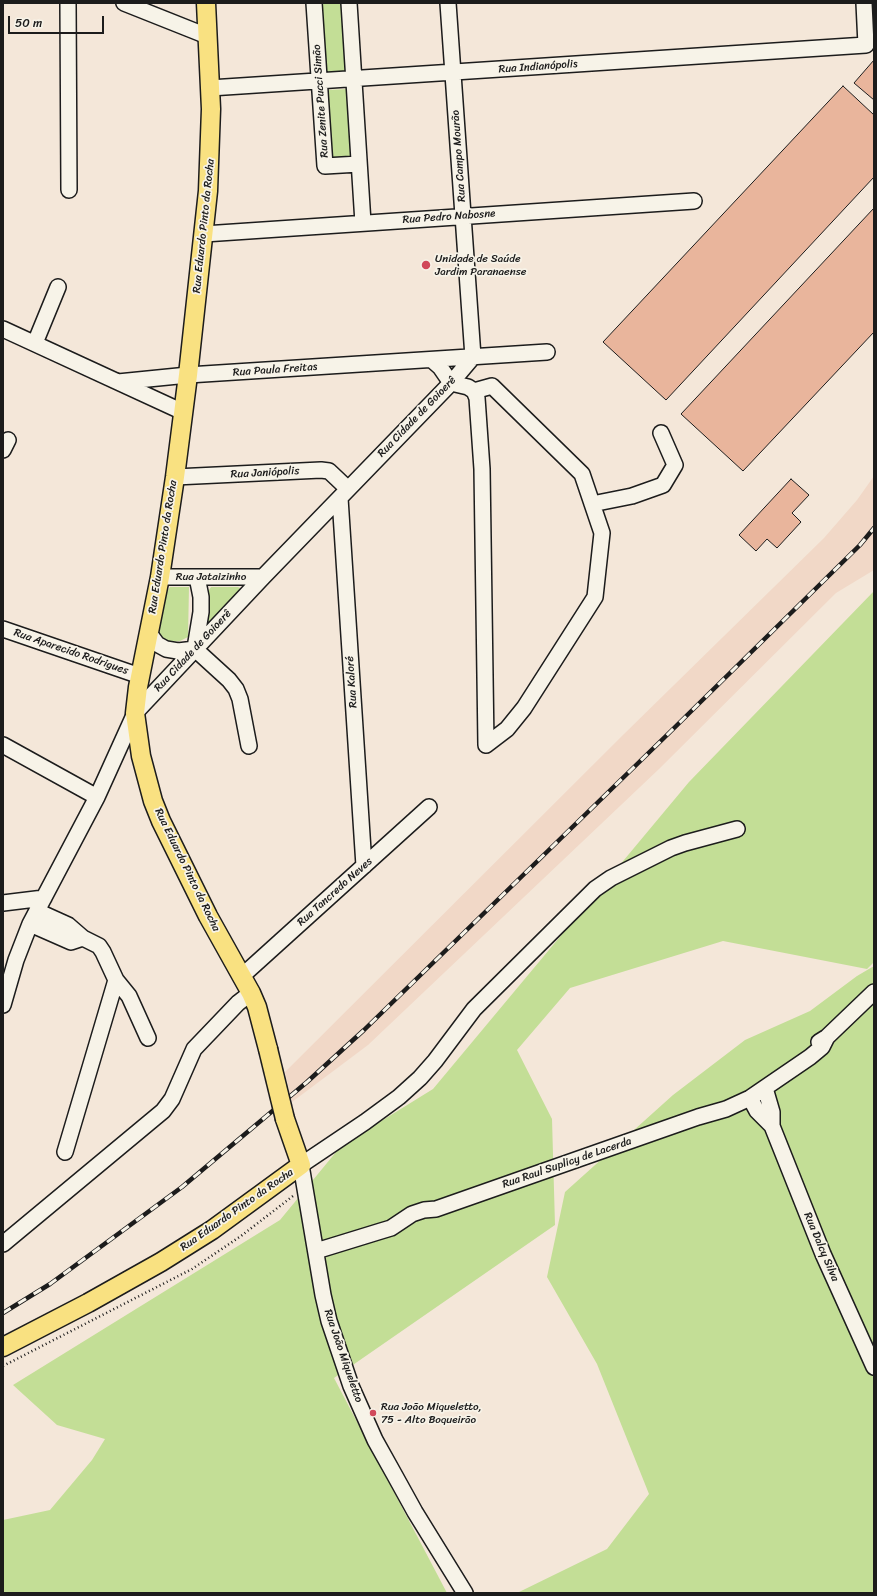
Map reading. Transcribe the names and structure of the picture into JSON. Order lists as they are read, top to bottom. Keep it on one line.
{"streets":{"main road":["Rua Eduardo Pinto da Rocha"],"street":["Rua Indianópolis","Rua Zenite Pucci Simão","Rua Campo Mourão","Rua Pedro Nabosne","Rua Paula Freitas","Rua Cidade de Goioerê","Rua Janiópolis","Rua Jataizinho","Rua Aparecido Rodrigues","Rua Kaloré","Rua Tancredo Neves","Rua Raul Suplicy de Lacerda","Rua Dalcy Silva","Rua João Miqueletto"]},"crossings":[["Rua Indianópolis","Rua Zenite Pucci Simão"],["Rua Indianópolis","Rua Campo Mourão"],["Rua Indianópolis","Rua Eduardo Pinto da Rocha"],["Rua Campo Mourão","Rua Pedro Nabosne"],["Rua Campo Mourão","Rua Paula Freitas"],["Rua Campo Mourão","Rua Cidade de Goioerê"],["Rua Pedro Nabosne","Rua Eduardo Pinto da Rocha"],["Rua Eduardo Pinto da Rocha","Rua Paula Freitas"],["Rua Eduardo Pinto da Rocha","Rua Cidade de Goioerê"],["Rua Eduardo Pinto da Rocha","Rua Janiópolis"],["Rua Eduardo Pinto da Rocha","Rua Jataizinho"],["Rua Eduardo Pinto da Rocha","Rua Aparecido Rodrigues"],["Rua Eduardo Pinto da Rocha","Rua Tancredo Neves"],["Rua Eduardo Pinto da Rocha","Rua João Miqueletto"],["Rua Paula Freitas","Rua Cidade de Goioerê"],["Rua Cidade de Goioerê","Rua Janiópolis"],["Rua Cidade de Goioerê","Rua Jataizinho"],["Rua Cidade de Goioerê","Rua Kaloré"],["Rua Janiópolis","Rua Kaloré"],["Rua Kaloré","Rua Tancredo Neves"],["Rua Raul Suplicy de Lacerda","Rua Dalcy Silva"],["Rua Raul Suplicy de Lacerda","Rua João Miqueletto"]],"places":["Unidade de Saúde Jardim Paranaense","Rua João Miqueletto, 75 - Alto Boqueirão"],"scale_bar":"50 m"}
